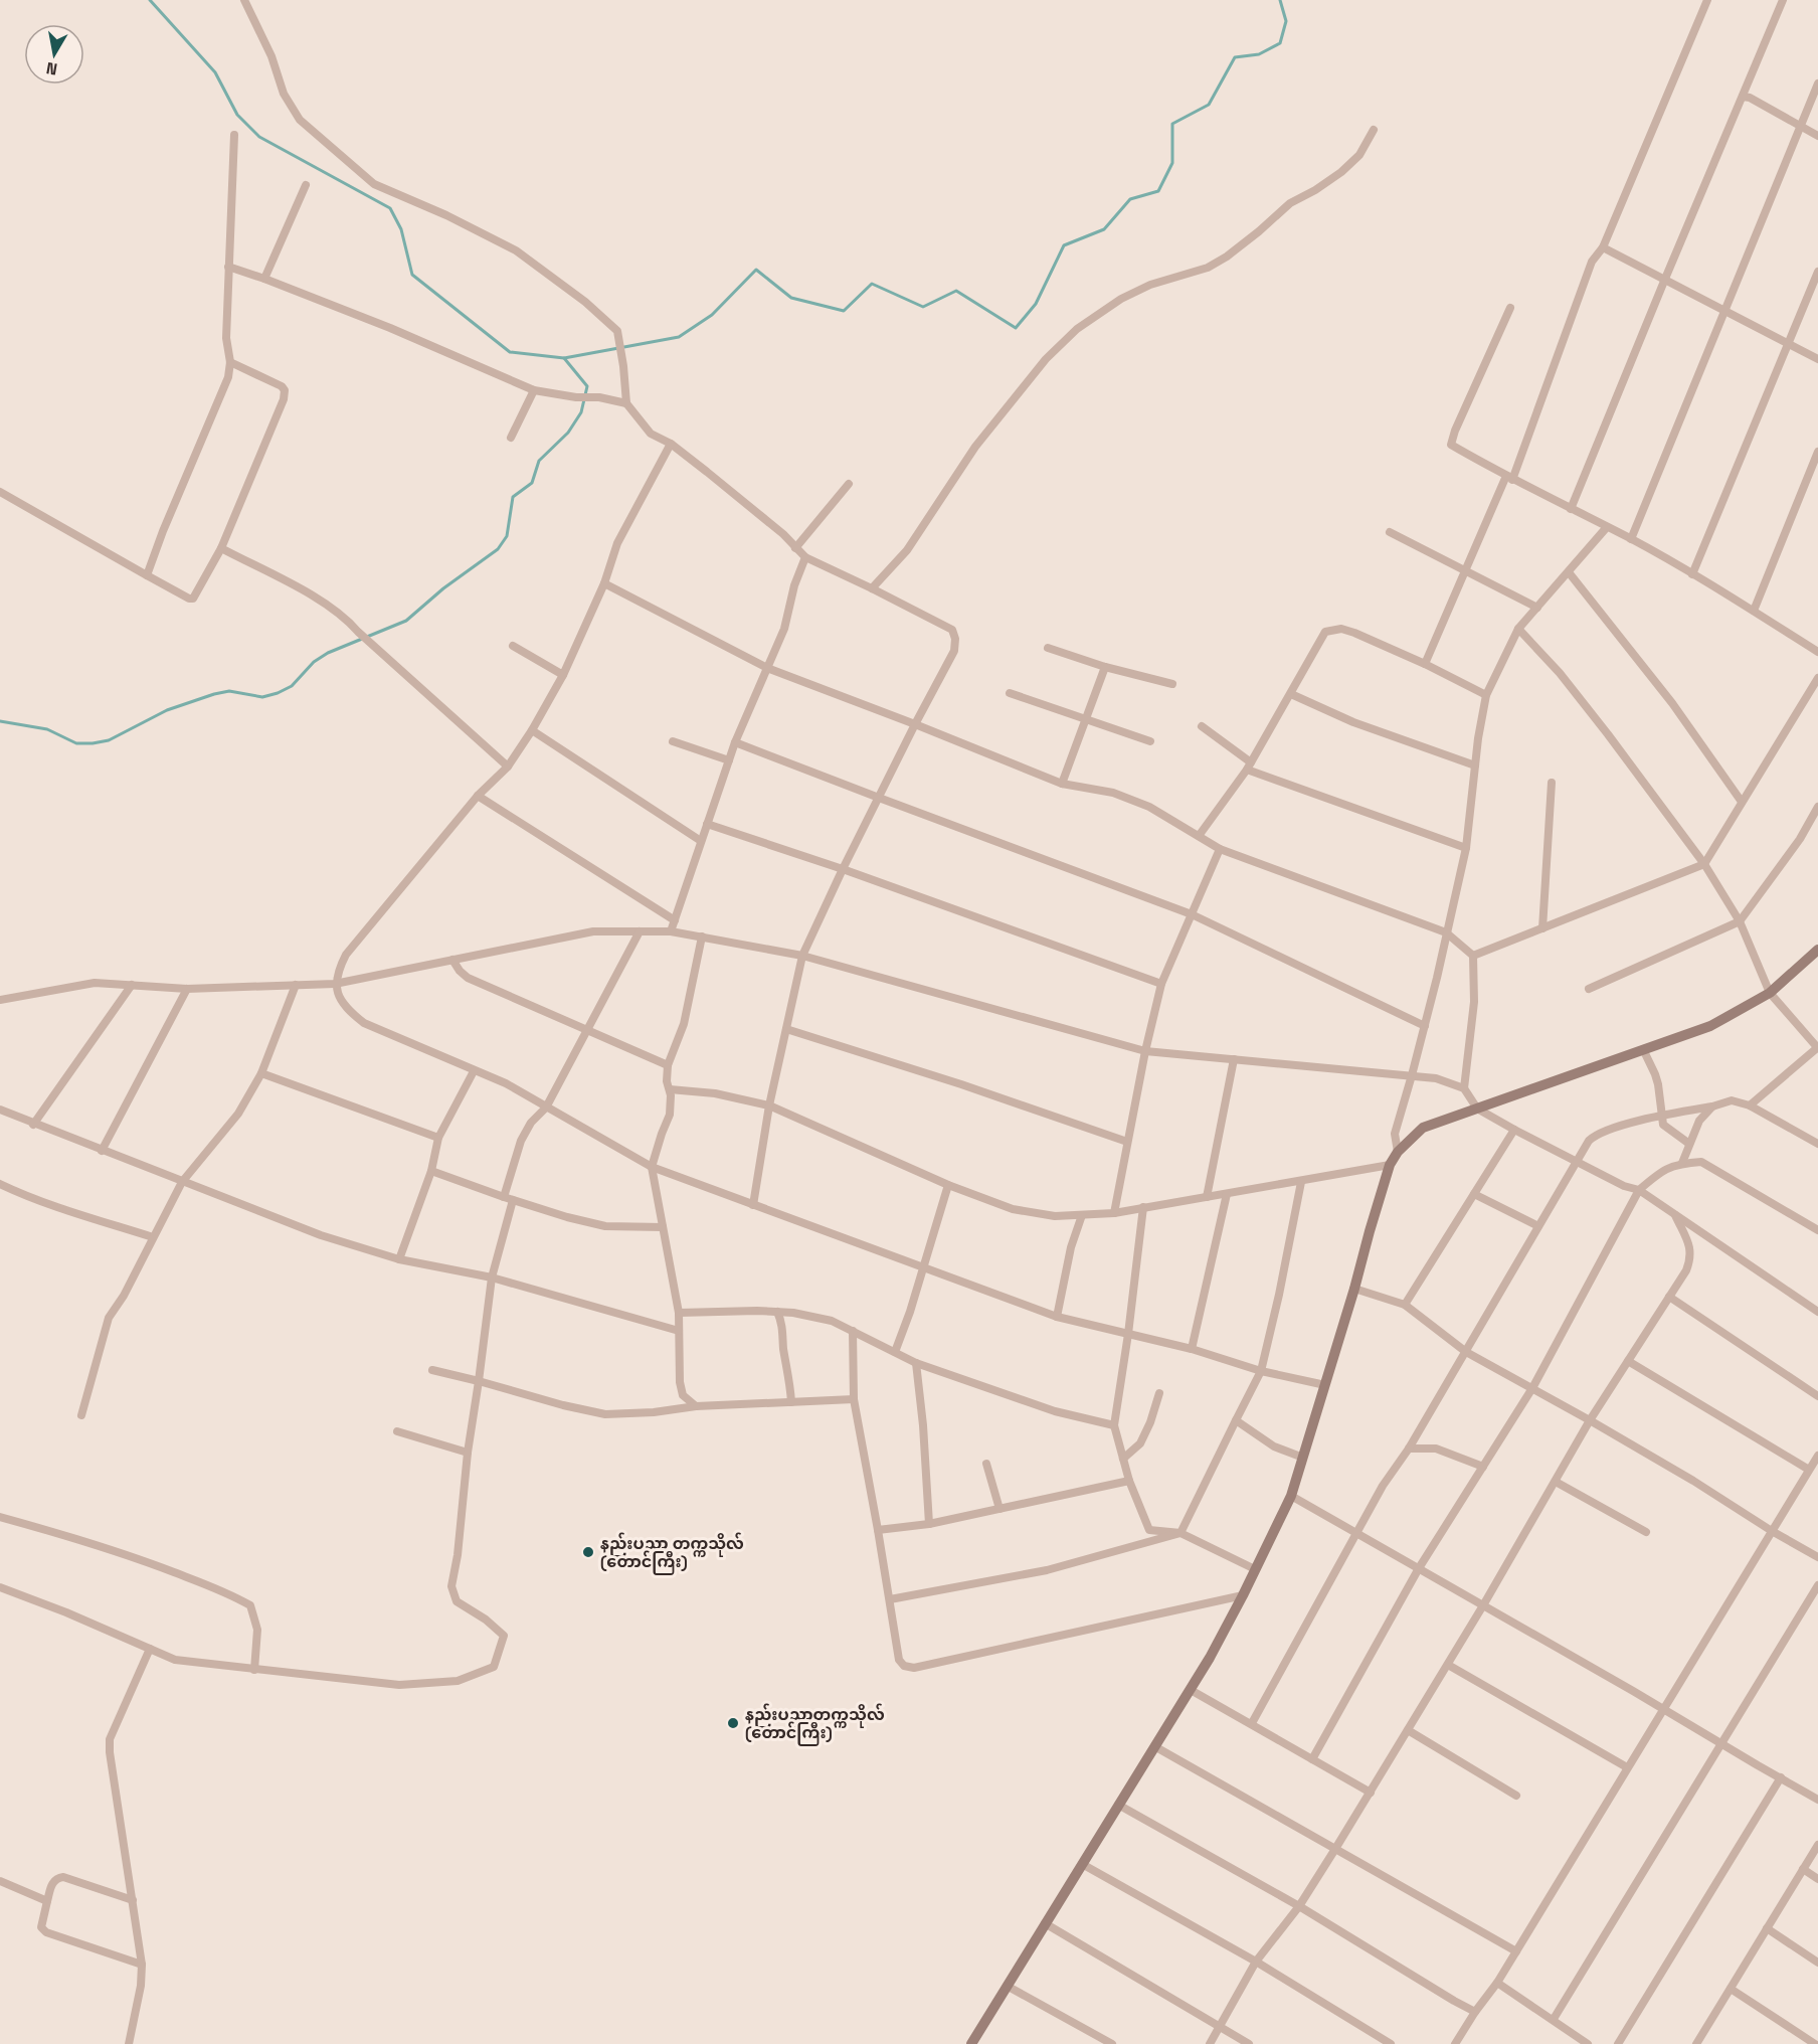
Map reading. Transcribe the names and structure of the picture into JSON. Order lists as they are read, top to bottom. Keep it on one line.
{"places":["နည်းပညာ တက္ကသိုလ် (တောင်ကြီး)","နည်းပညာတက္ကသိုလ် (တောင်ကြီး)"],"north":"bottom"}
